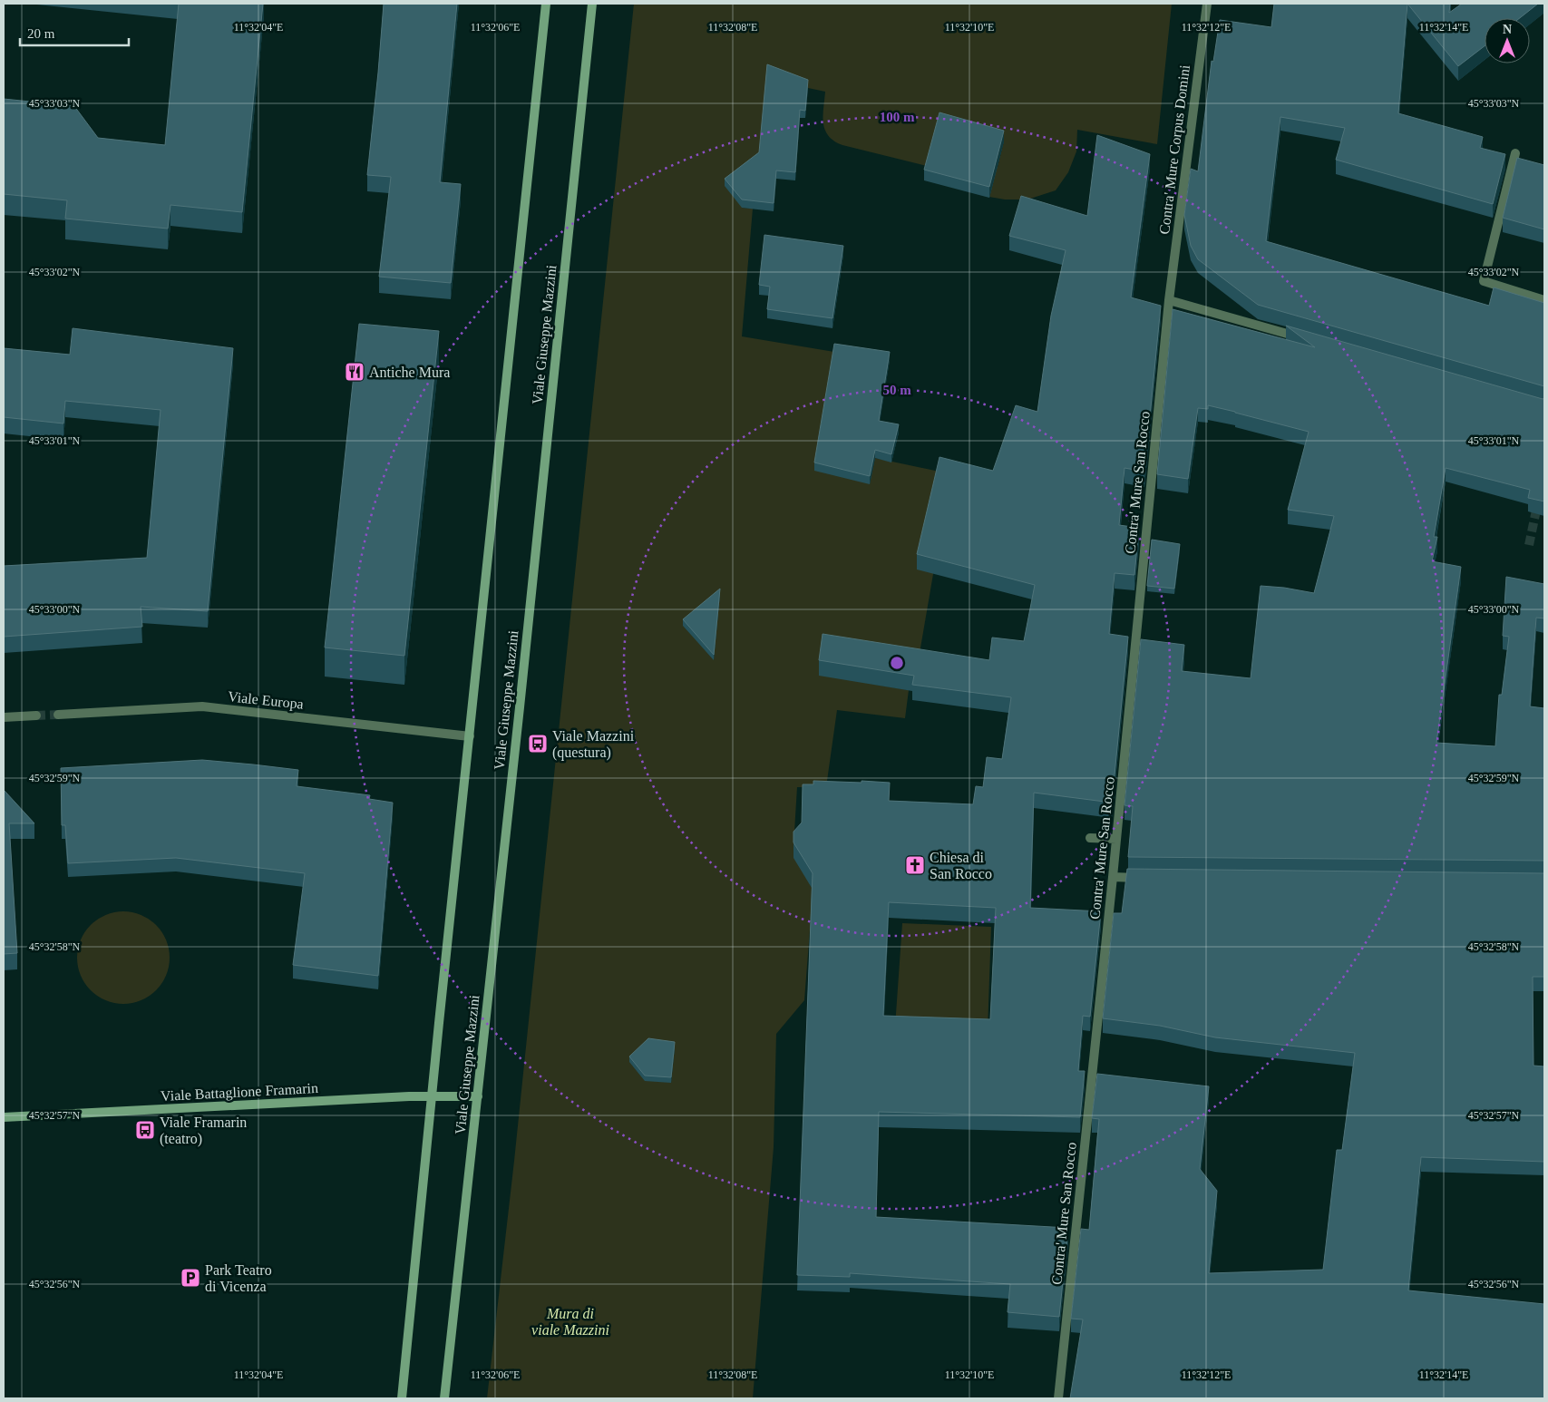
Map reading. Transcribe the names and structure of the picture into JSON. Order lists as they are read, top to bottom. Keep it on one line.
{"streets":{"main road":["Viale Giuseppe Mazzini","Viale Battaglione Framarin"],"street":["Contra' Mure Corpus Domini","Contra' Mure San Rocco","Viale Europa"]},"crossings":[["Contra' Mure Corpus Domini","Contra' Mure San Rocco"],["Viale Giuseppe Mazzini","Viale Battaglione Framarin"]],"parks":["Mura di viale Mazzini"],"places":{"restaurant":["Antiche Mura"],"bus stop":["Viale Mazzini (questura)","Viale Framarin (teatro)"],"church":["Chiesa di San Rocco"],"parking":["Park Teatro di Vicenza"]},"scale_bar":"20 m","north":"top","coordinates":["11°32'04\"E","11°32'06\"E","11°32'08\"E","11°32'10\"E","11°32'12\"E","11°32'14\"E","45°33'03\"N","45°33'02\"N","45°33'01\"N","45°33'00\"N","45°32'59\"N","45°32'58\"N","45°32'57\"N","45°32'56\"N"],"rings":["100 m","50 m"]}
